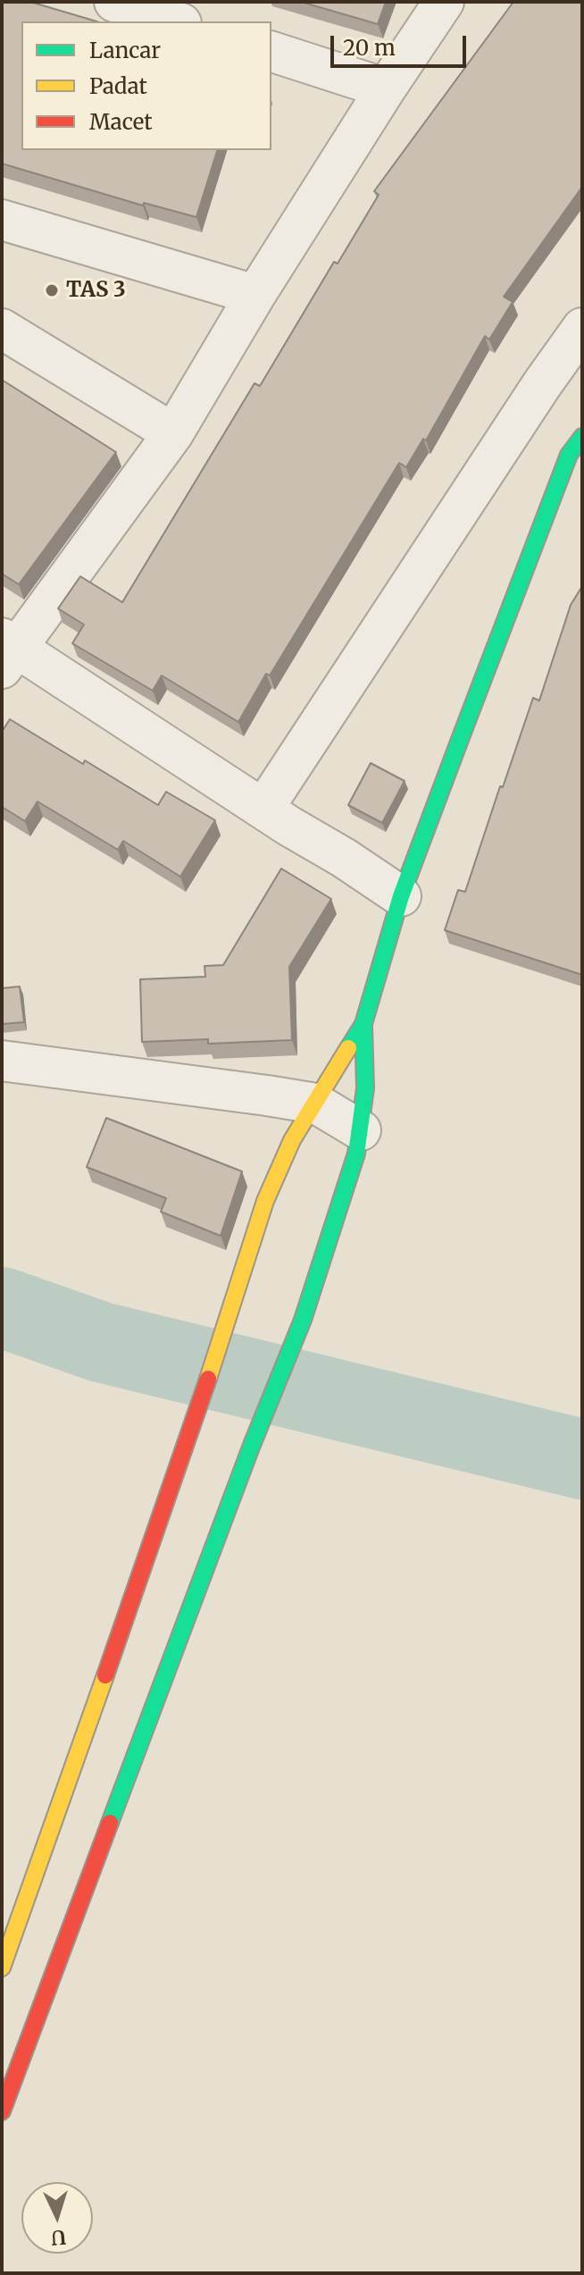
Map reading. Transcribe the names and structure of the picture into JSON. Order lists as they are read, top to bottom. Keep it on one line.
{"places":["TAS 3"],"legend":["Lancar","Padat","Macet"],"scale_bar":"20 m","north":"bottom"}
